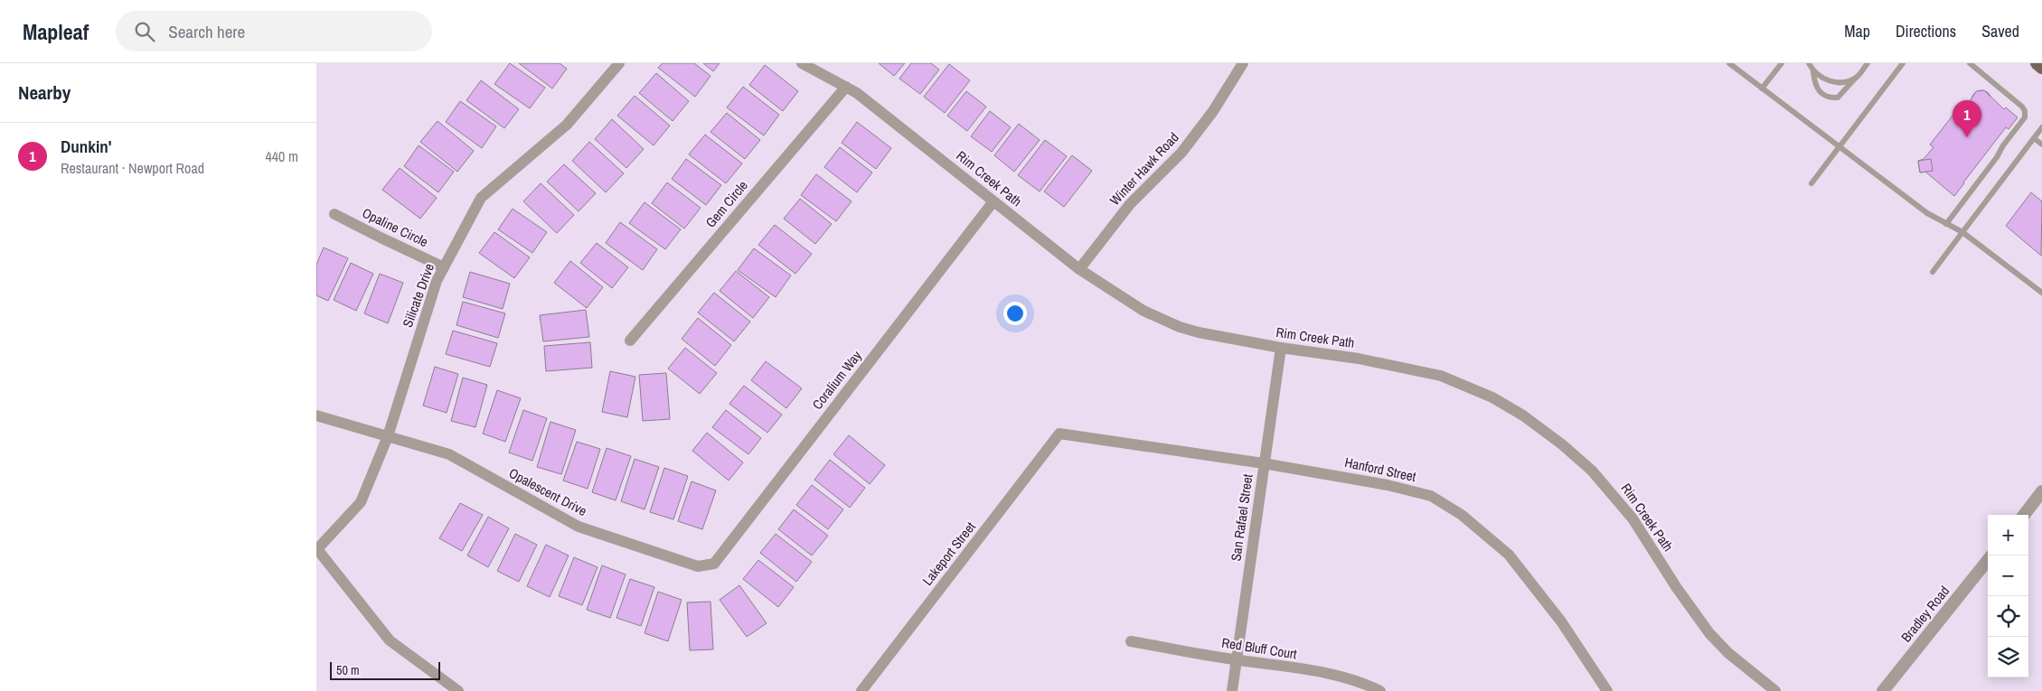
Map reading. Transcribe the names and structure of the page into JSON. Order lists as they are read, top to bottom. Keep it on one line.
{"streets":{"street":["Winter Hawk Road","Rim Creek Path","Gem Circle","Opaline Circle","Silicate Drive","Coralium Way","Hanford Street","Opalescent Drive","San Rafael Street","Lakeport Street","Bradley Road","Red Bluff Court"]},"crossings":[["Winter Hawk Road","Rim Creek Path"],["Rim Creek Path","Gem Circle"],["Rim Creek Path","Coralium Way"],["Rim Creek Path","San Rafael Street"],["Opaline Circle","Silicate Drive"],["Silicate Drive","Opalescent Drive"],["Coralium Way","Opalescent Drive"],["Hanford Street","San Rafael Street"],["Hanford Street","Lakeport Street"],["San Rafael Street","Red Bluff Court"]],"scale_bar":"50 m","page":{"header":"Mapleaf","search":"Search here","nav":["Map","Directions","Saved"],"heading":"Nearby","pins":"1","list":[{"mark":"1","name":"Dunkin'","note":"Restaurant · Newport Road","value":"440 m"}],"map_buttons":["+","−"],"scale":"50 m"}}
